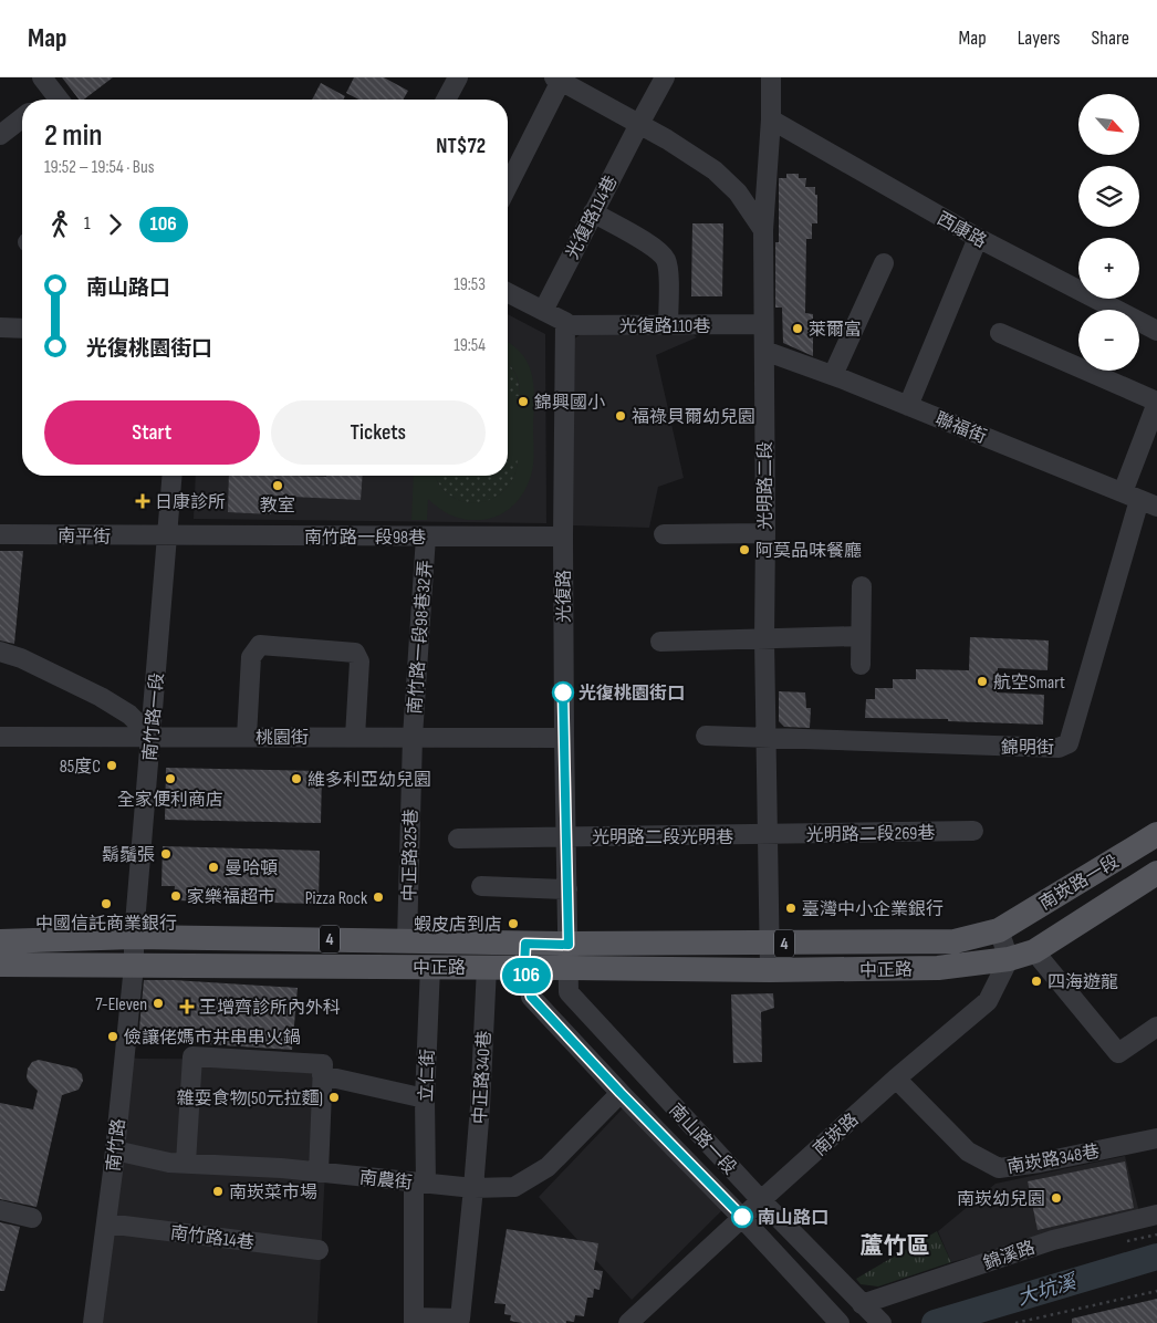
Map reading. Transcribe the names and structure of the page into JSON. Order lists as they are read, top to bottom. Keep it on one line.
{"streets":{"main road":["南崁路一段","4","中正路"],"street":["光復路114巷","西康路","光復路110巷","聯福街","光明路二段","南平街","南竹路一段98巷","光復路","南竹路一段98巷32弄","南竹路一段","桃園街","錦明街","光明路二段269巷","光明路二段光明巷","中正路325巷","立仁街","中正路340巷","南崁路","南山路一段","南竹路","南崁路348巷","南農街","南竹路14巷","錦溪路"]},"crossings":[["西康路","光明路二段"],["光復路110巷","光明路二段"],["光復路110巷","光復路"],["聯福街","光明路二段"],["聯福街","錦明街"],["光明路二段","錦明街"],["光明路二段","光明路二段269巷"],["光明路二段","光明路二段光明巷"],["光明路二段","中正路"],["南平街","南竹路一段98巷"],["南平街","南竹路一段"],["南竹路一段98巷","光復路"],["南竹路一段98巷","南竹路一段98巷32弄"],["南竹路一段98巷","南竹路一段"],["光復路","桃園街"],["光復路","光明路二段光明巷"],["光復路","中正路"],["光復路","南山路一段"],["南竹路一段98巷32弄","桃園街"],["南竹路一段98巷32弄","中正路325巷"],["南竹路一段","桃園街"],["南竹路一段","中正路"],["南竹路一段","南竹路"],["桃園街","中正路325巷"],["光明路二段269巷","光明路二段光明巷"],["中正路325巷","中正路"],["南崁路一段","中正路"],["南崁路一段","南崁路"],["中正路","立仁街"],["中正路","中正路340巷"],["中正路","南崁路"],["中正路","南山路一段"],["中正路","南竹路"],["立仁街","中正路340巷"],["立仁街","南農街"],["中正路340巷","南農街"],["南崁路","南山路一段"],["南崁路","南崁路348巷"],["南山路一段","南農街"],["南山路一段","錦溪路"],["南竹路","南農街"],["南竹路","南竹路14巷"]],"districts":["蘆竹區"],"water":["大坑溪"],"places":{"other":["萊爾富","錦興國小","福祿貝爾幼兒園","教室","阿莫品味餐廳","航空Smart","光復桃園街口","85度C","全家便利商店","維多利亞幼兒園","鬍鬚張","曼哈頓","家樂福超市","Pizza Rock","中國信託商業銀行","臺灣中小企業銀行","蝦皮店到店","四海遊龍","7-Eleven","儉讓佬媽市井串串火鍋","雜耍食物(50元拉麵)","南崁菜市場","南崁幼兒園","南山路口"],"health":["日康診所","王增齊診所內外科"]},"lines":["bus line 106"],"north":"bottom right","page":{"header":"Map","nav":["Map","Layers","Share"],"on_map":"106","map_buttons":["+","−"],"heading":["2 min","19:52 – 19:54 · Bus","NT$72"],"legs":["1","106"],"list":[{"name":"南山路口","value":"19:53"},{"name":"光復桃園街口","value":"19:54"}],"buttons":["Start","Tickets"]}}
